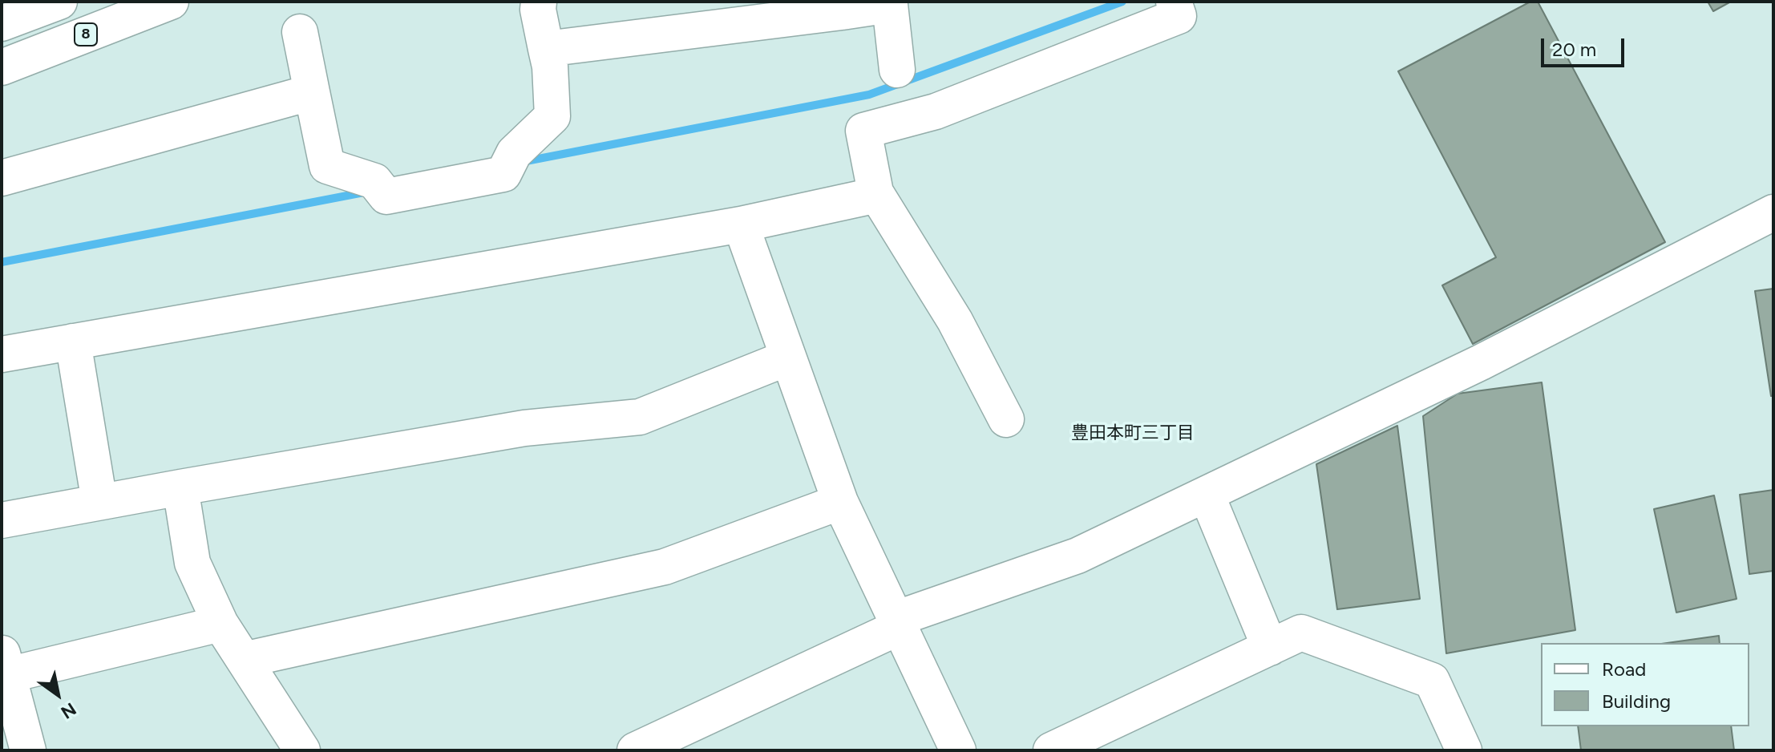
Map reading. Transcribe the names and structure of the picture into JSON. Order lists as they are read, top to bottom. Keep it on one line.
{"streets":{"main road":["8"]},"districts":["豊田本町三丁目"],"legend":["Road","Building"],"scale_bar":"20 m","north":"bottom right"}
